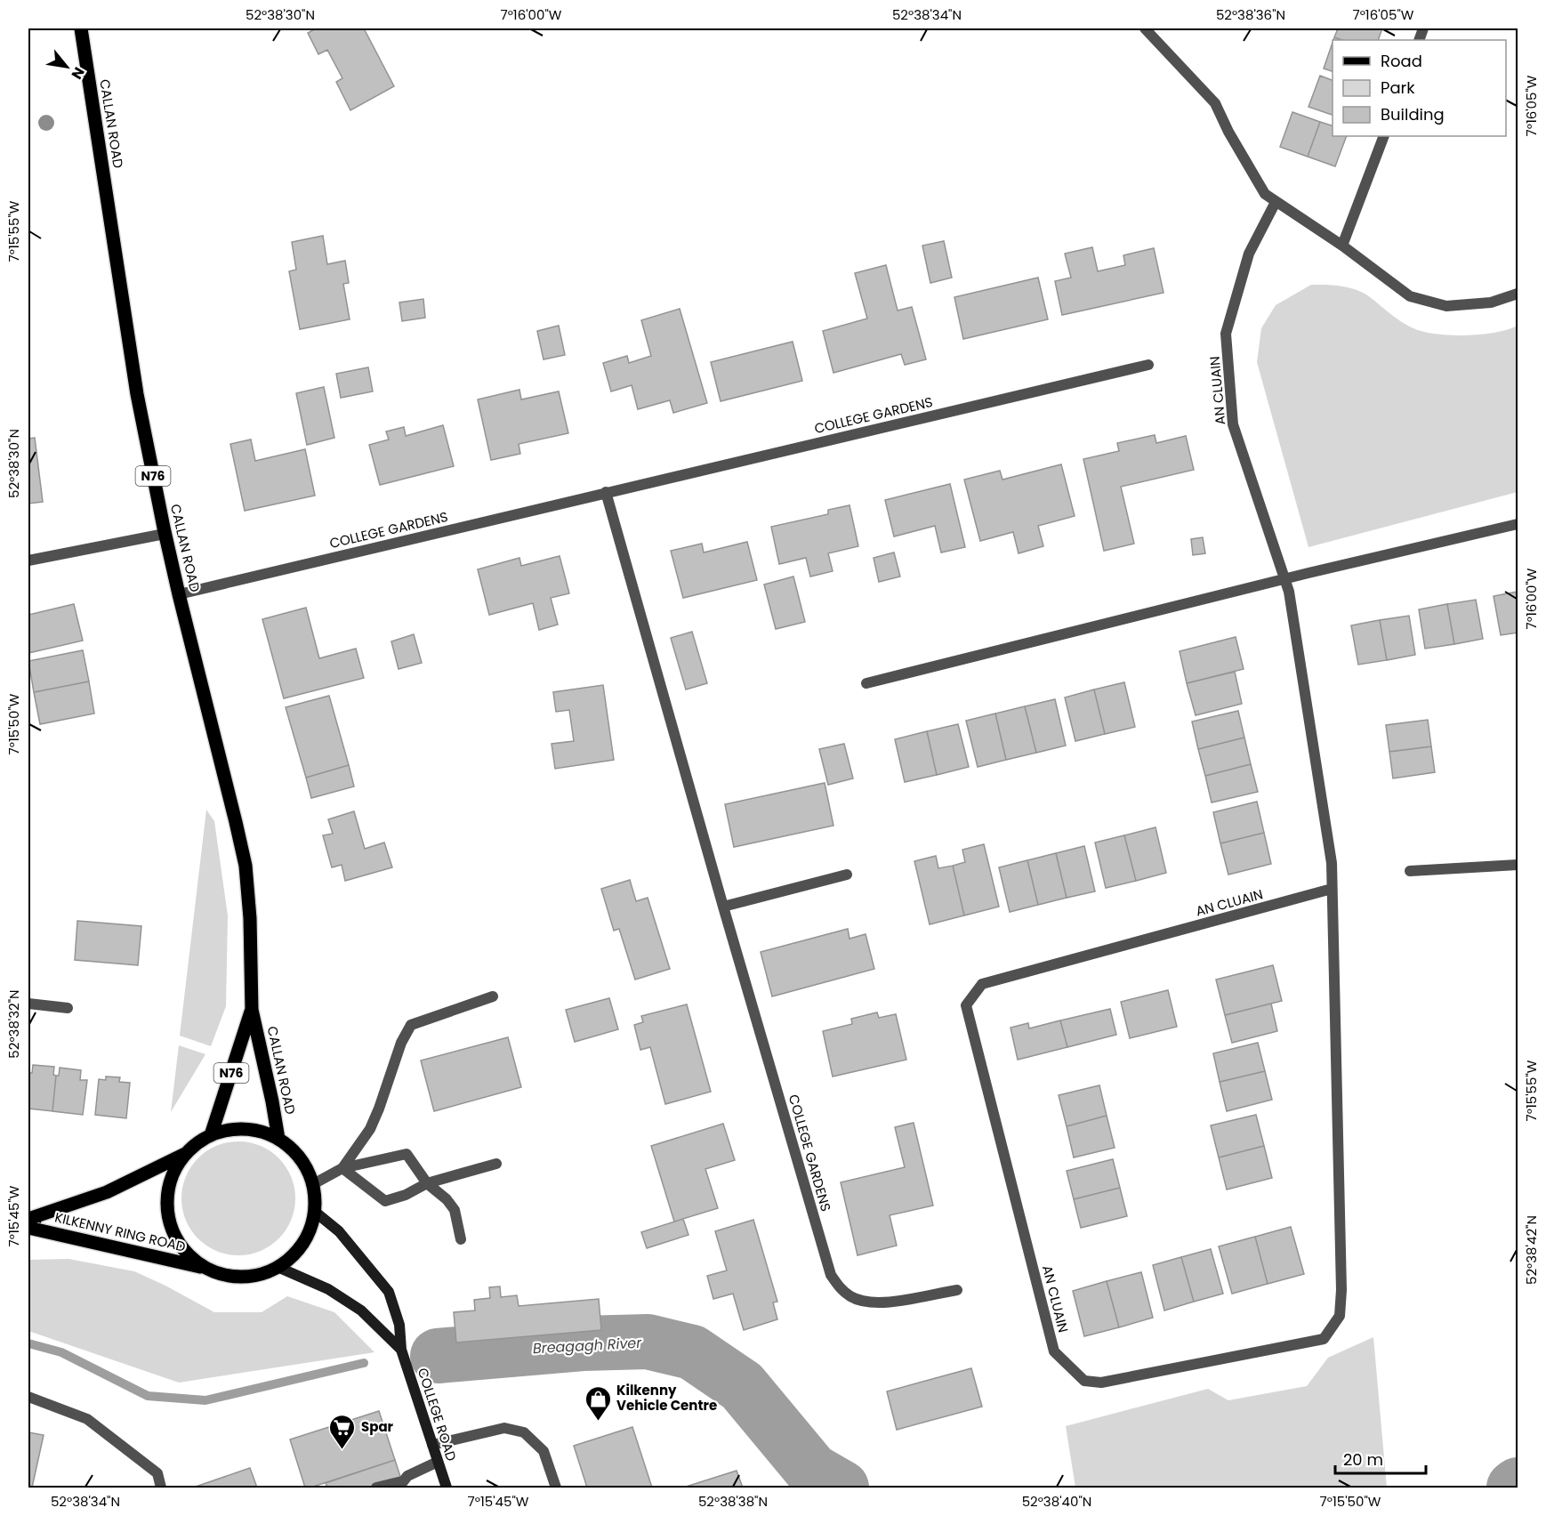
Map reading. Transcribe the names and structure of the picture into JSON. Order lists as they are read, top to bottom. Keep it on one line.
{"streets":{"main road":["CALLAN ROAD","N76","KILKENNY RING ROAD","COLLEGE ROAD"],"street":["AN CLUAIN","COLLEGE GARDENS"]},"crossings":[["CALLAN ROAD","COLLEGE GARDENS"],["CALLAN ROAD","KILKENNY RING ROAD"],["CALLAN ROAD","COLLEGE ROAD"],["KILKENNY RING ROAD","COLLEGE ROAD"]],"water":["Breagagh River"],"places":{"shop":["Kilkenny Vehicle Centre"],"supermarket":["Spar"]},"legend":["Road","Park","Building"],"scale_bar":"20 m","north":"bottom right","coordinates":["52°38'30\"N","7°16'00\"W","52°38'34\"N","52°38'36\"N","7°16'05\"W","7°15'55\"W","7°15'50\"W","52°38'32\"N","7°15'45\"W","52°38'42\"N","52°38'38\"N","52°38'40\"N"]}
